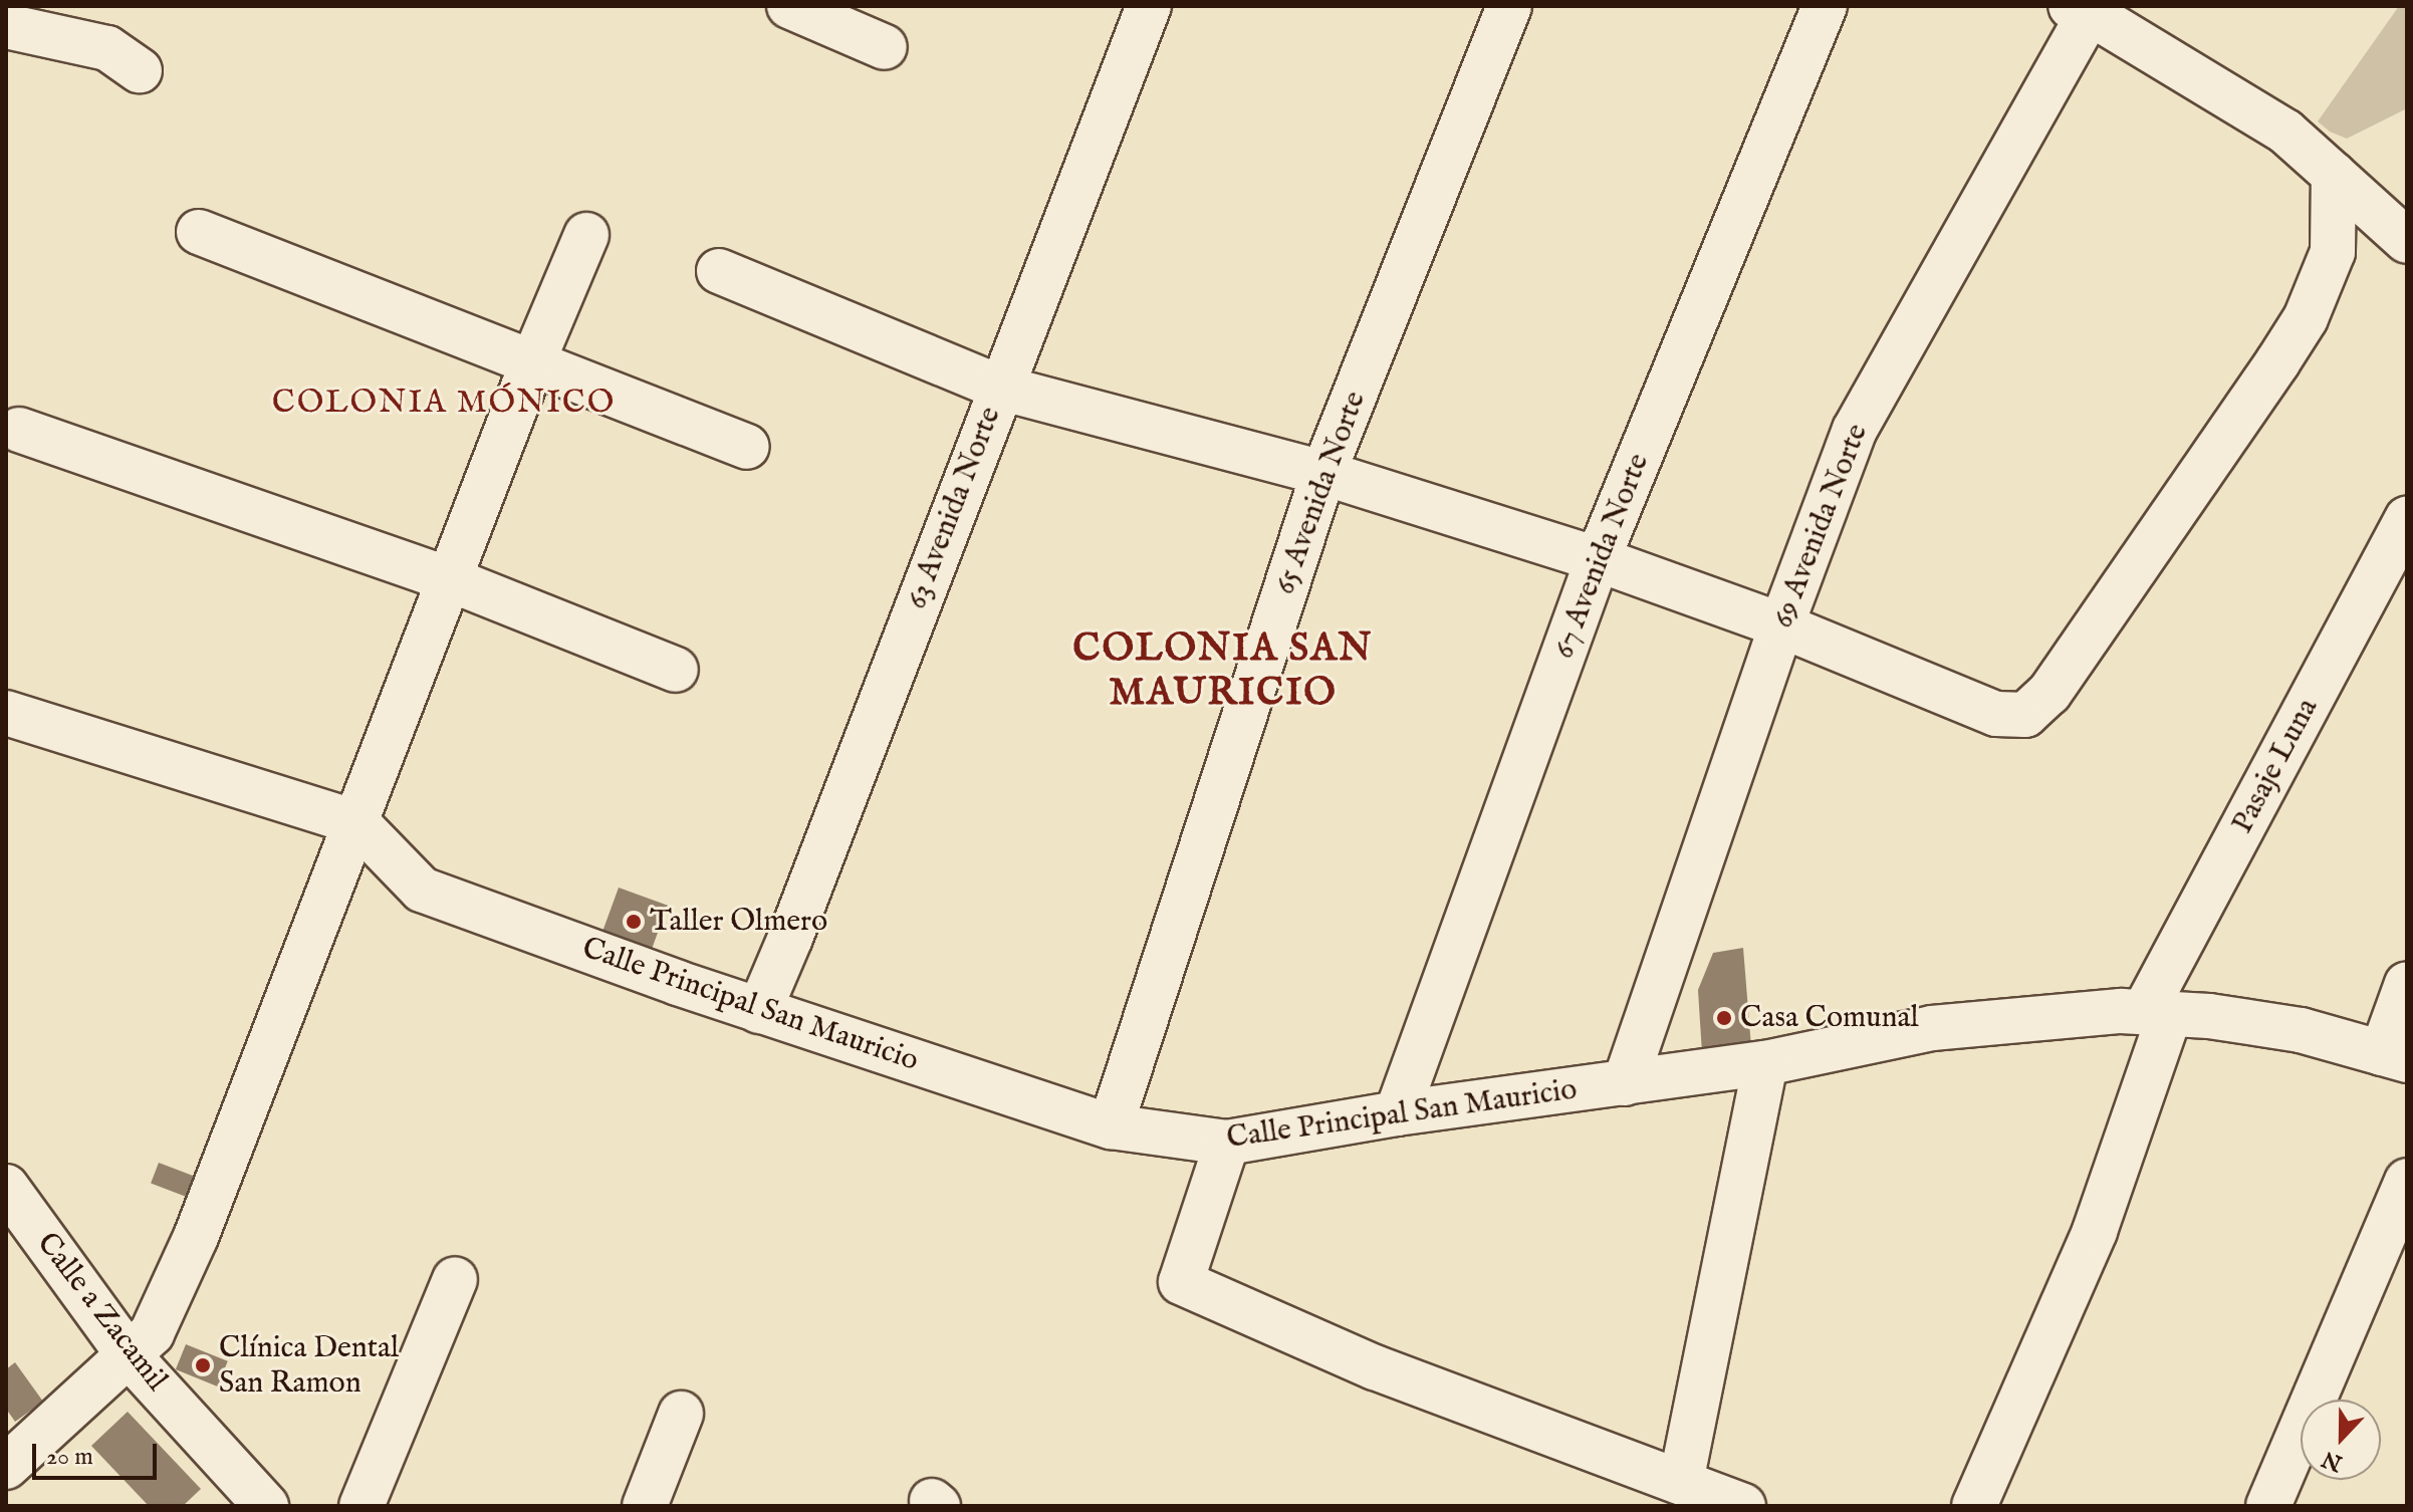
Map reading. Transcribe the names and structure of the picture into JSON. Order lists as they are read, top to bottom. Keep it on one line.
{"streets":{"street":["65 Avenida Norte","63 Avenida Norte","69 Avenida Norte","67 Avenida Norte","Pasaje Luna","Calle Principal San Mauricio","Calle a Zacamil"]},"crossings":[["65 Avenida Norte","Calle Principal San Mauricio"],["63 Avenida Norte","Calle Principal San Mauricio"],["69 Avenida Norte","Calle Principal San Mauricio"],["67 Avenida Norte","Calle Principal San Mauricio"],["Pasaje Luna","Calle Principal San Mauricio"]],"districts":["COLONIA MÓNICO","COLONIA SAN MAURICIO"],"places":["Taller Olmero","Casa Comunal","Clínica Dental San Ramon"],"scale_bar":"20 m","north":"bottom"}
